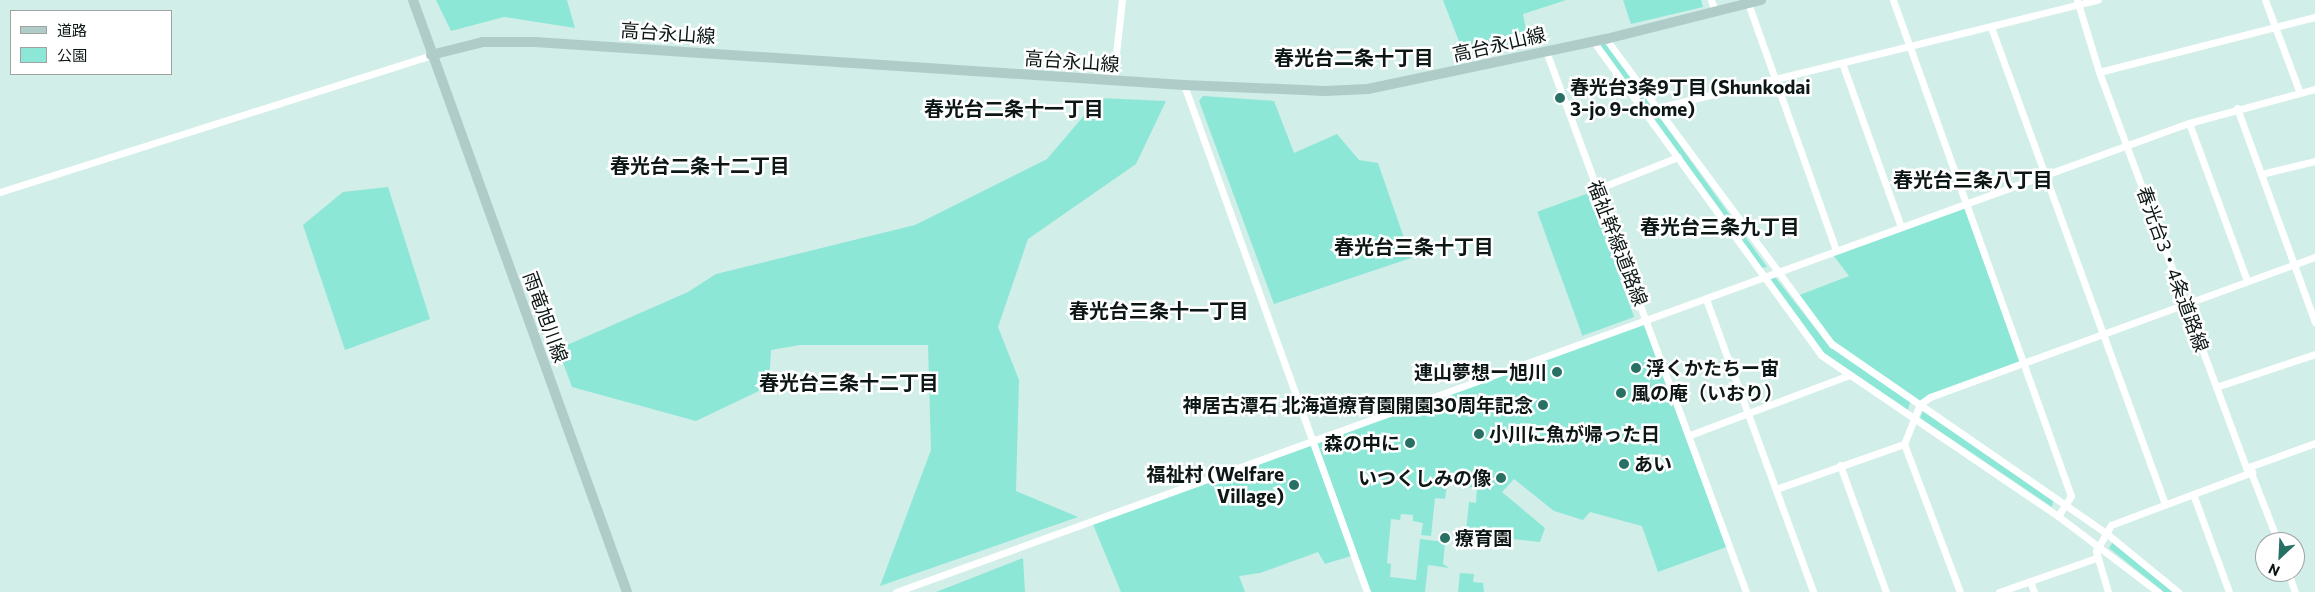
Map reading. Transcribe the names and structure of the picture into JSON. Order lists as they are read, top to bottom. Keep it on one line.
{"streets":{"street":["高台永山線","福祉幹線道路線","春光台3・4条道路線","雨竜旭川線"]},"crossings":[["高台永山線","福祉幹線道路線"],["高台永山線","雨竜旭川線"]],"districts":["春光台二条十丁目","春光台二条十一丁目","春光台二条十二丁目","春光台三条八丁目","春光台三条九丁目","春光台三条十丁目","春光台三条十一丁目","春光台三条十二丁目"],"places":["春光台3条9丁目 (Shunkodai 3-jo 9-chome)","浮くかたちー宙","連山夢想ー旭川","風の庵（いおり）","神居古潭石 北海道療育園開園30周年記念","小川に魚が帰った日","森の中に","あい","いつくしみの像","福祉村 (Welfare Village)","療育園"],"legend":["道路","公園"],"north":"bottom left"}
